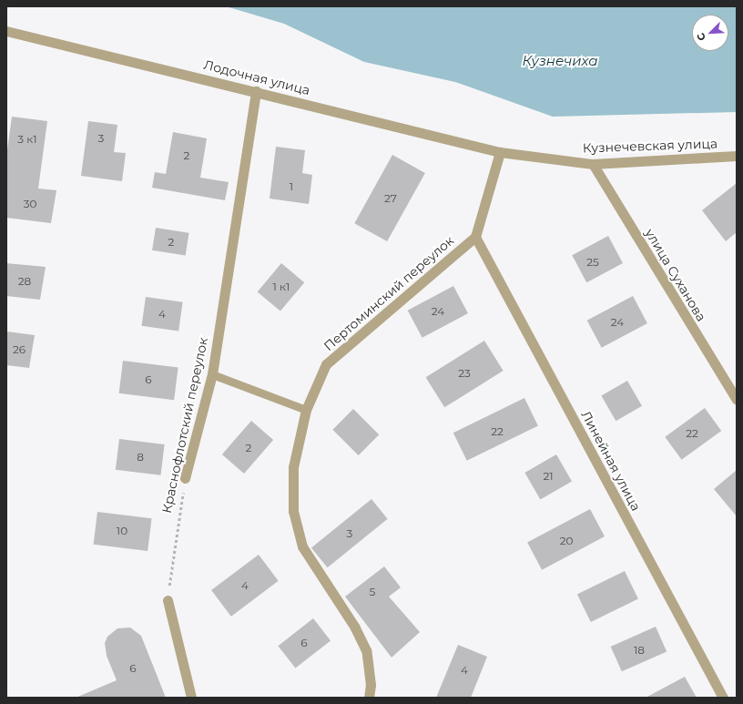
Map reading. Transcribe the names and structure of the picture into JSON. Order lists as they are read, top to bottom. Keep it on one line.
{"streets":{"street":["Лодочная улица","Кузнечевская улица","улица Суханова","Пертоминский переулок","Краснофлотский переулок","Линейная улица"]},"crossings":[["Лодочная улица","Кузнечевская улица"],["Лодочная улица","Краснофлотский переулок"],["Кузнечевская улица","улица Суханова"],["Пертоминский переулок","Линейная улица"]],"water":["Кузнечиха"],"house_numbers":["3","3 к1","2","1","27","30","2","25","28","1 к1","24","4","24","26","23","6","22","22","2","8","21","10","3","20","4","5","6","18","6","4"],"north":"bottom left"}
